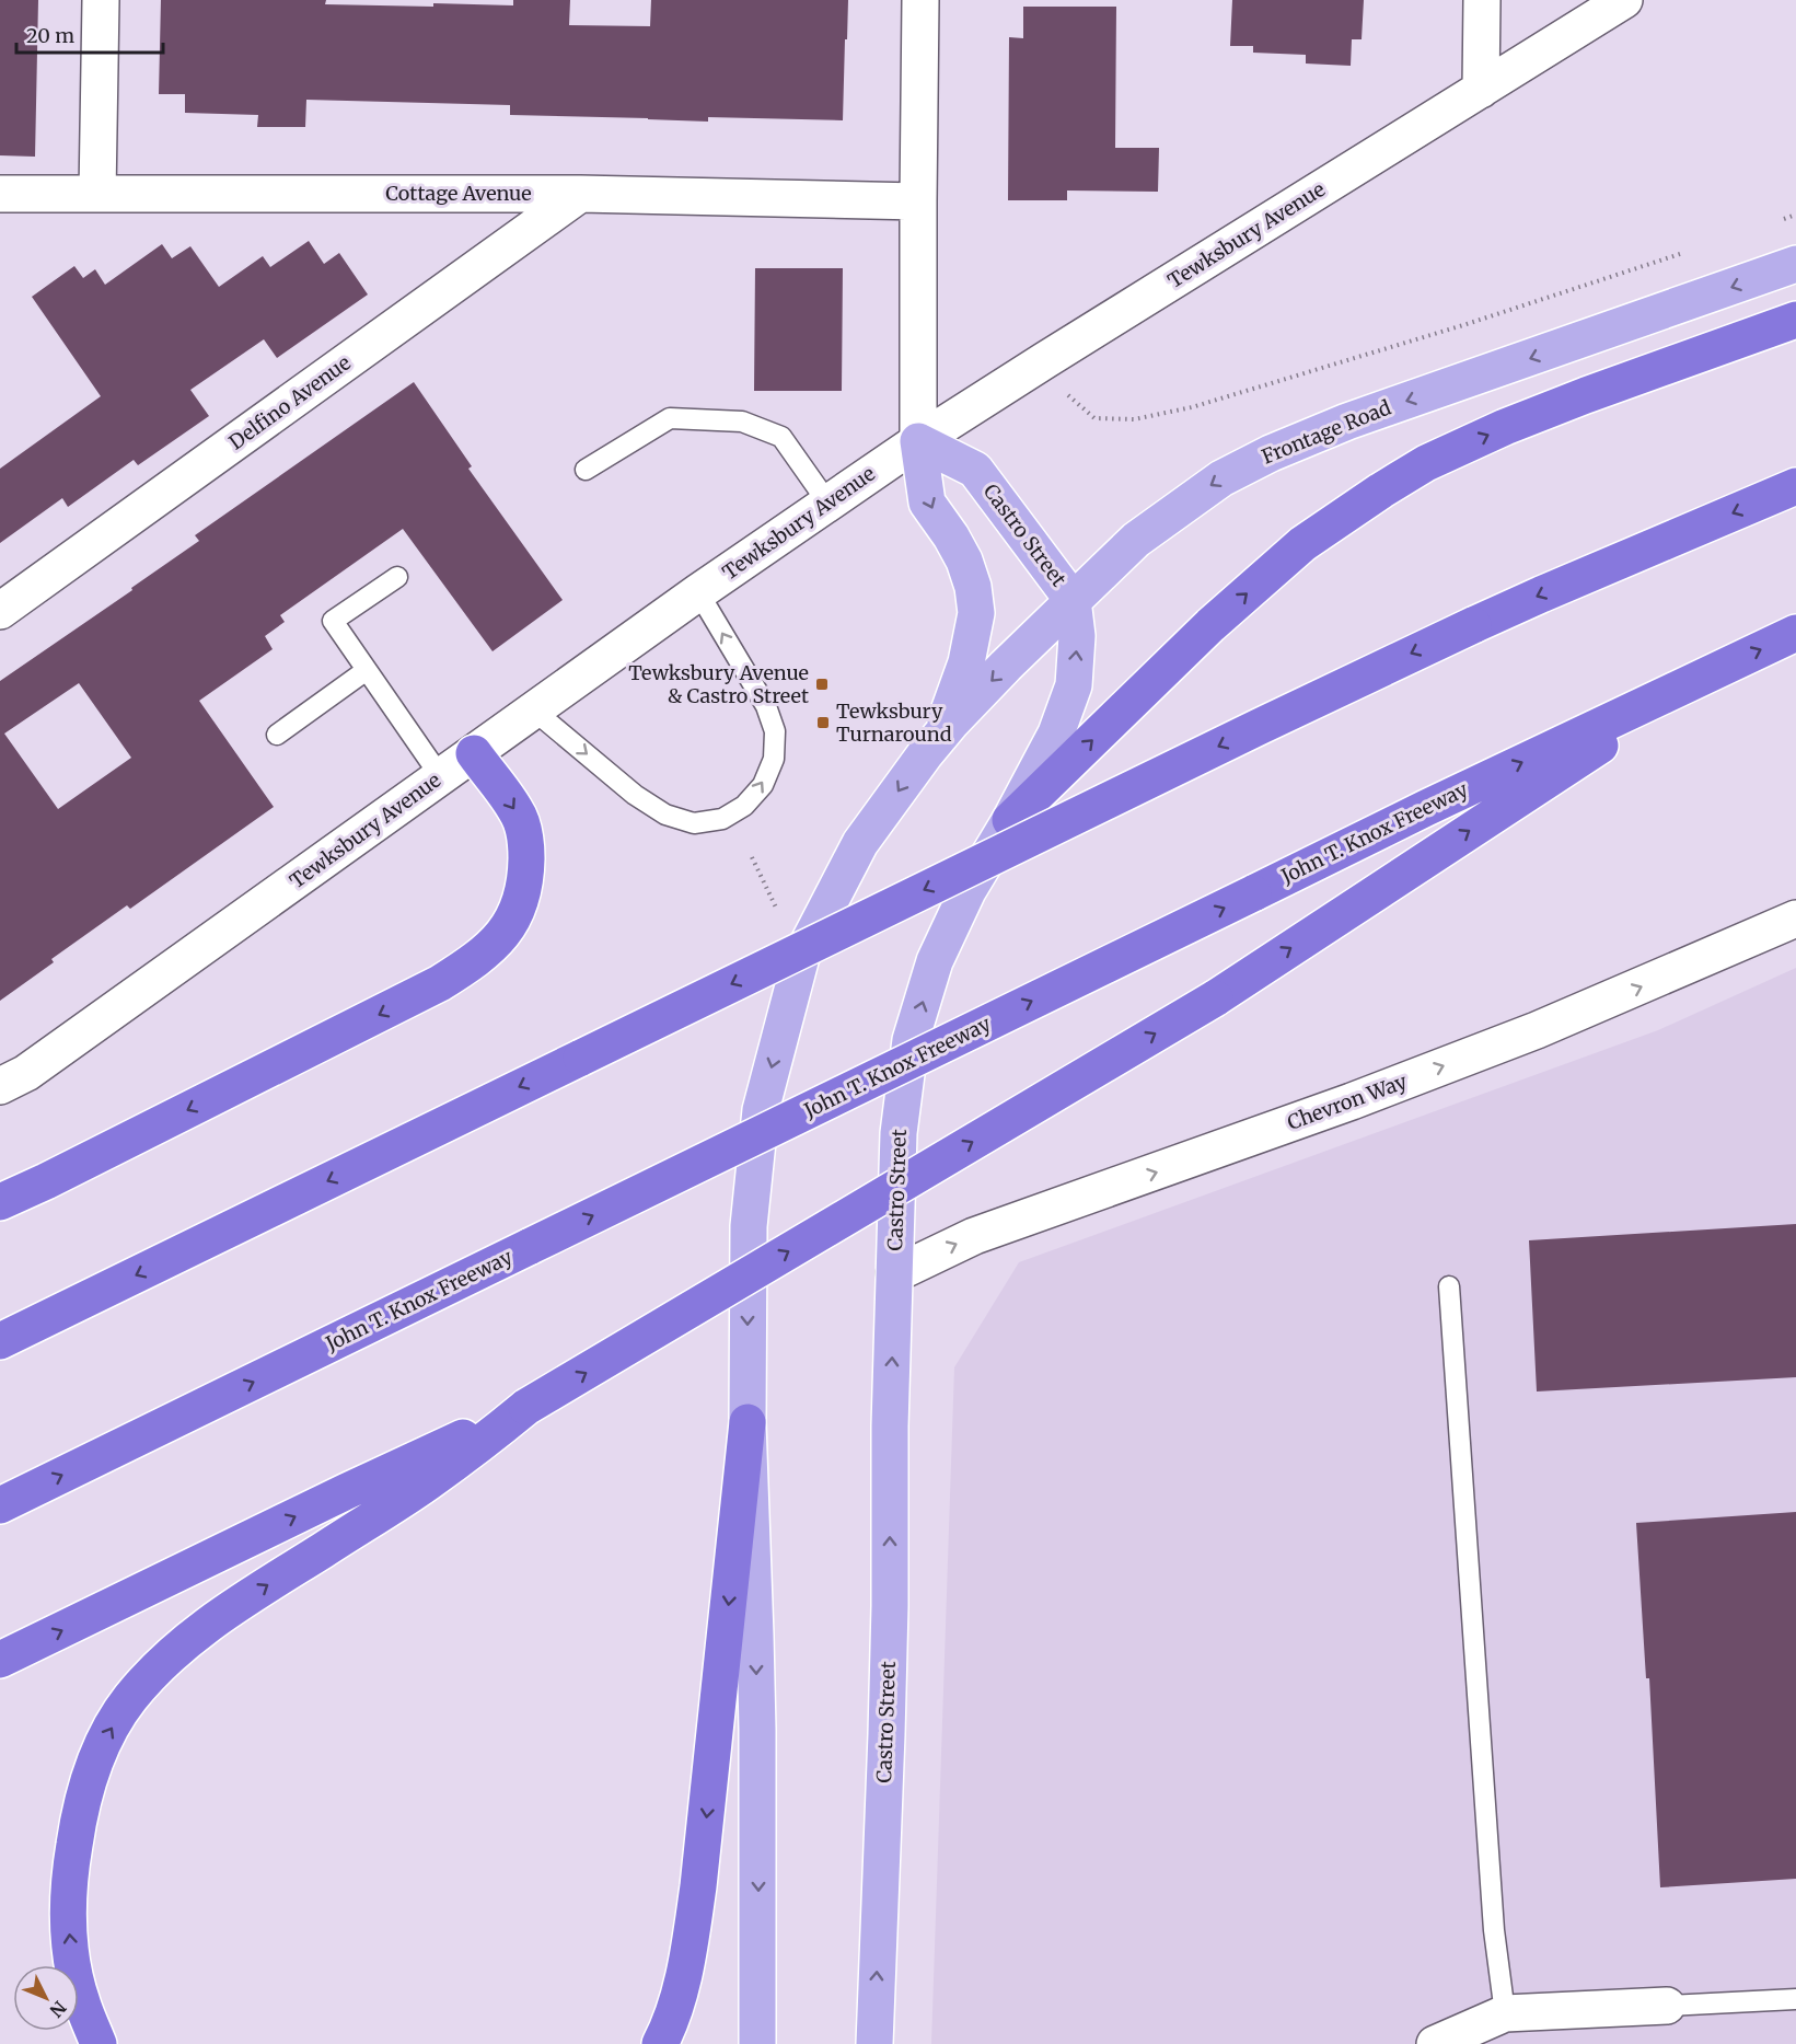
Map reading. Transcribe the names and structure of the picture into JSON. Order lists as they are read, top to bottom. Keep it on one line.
{"streets":{"highway":["John T. Knox Freeway"],"main road":["Frontage Road","Castro Street"],"street":["Cottage Avenue","Tewksbury Avenue","Delfino Avenue","Chevron Way"]},"crossings":[["Cottage Avenue","Delfino Avenue"],["Tewksbury Avenue","Castro Street"],["Frontage Road","Castro Street"],["Castro Street","Chevron Way"]],"one_way":["Frontage Road","Chevron Way"],"places":{"transit":["Tewksbury Avenue & Castro Street","Tewksbury Turnaround"]},"scale_bar":"20 m","north":"bottom right"}
